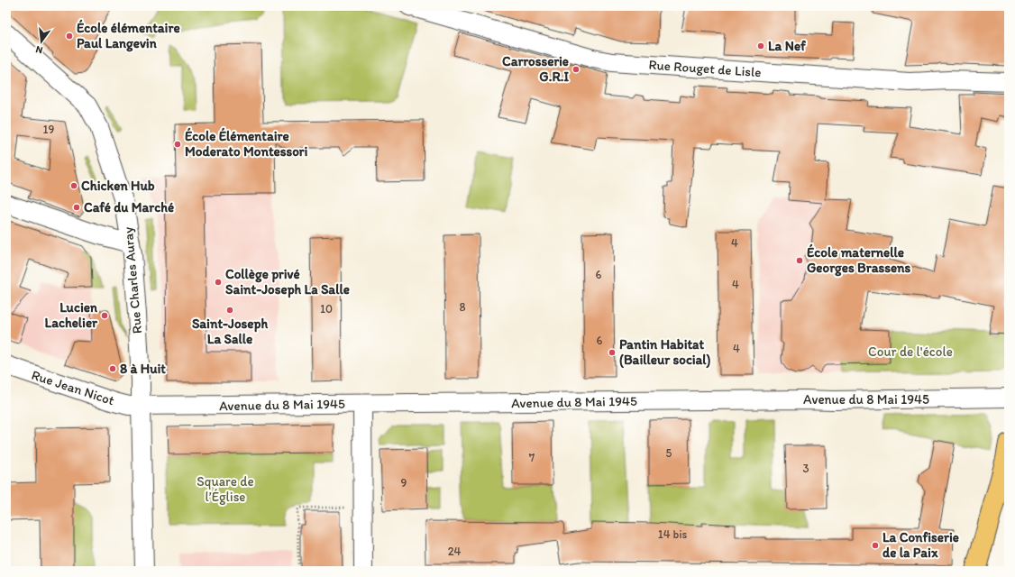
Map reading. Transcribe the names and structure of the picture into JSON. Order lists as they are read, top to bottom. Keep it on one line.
{"streets":{"street":["Rue Rouget de Lisle","Rue Charles Auray","Rue Jean Nicot","Avenue du 8 Mai 1945"]},"crossings":[["Rue Charles Auray","Rue Jean Nicot"],["Rue Charles Auray","Avenue du 8 Mai 1945"],["Rue Jean Nicot","Avenue du 8 Mai 1945"]],"parks":["Cour de l'école","Square de l’Église"],"places":["École élémentaire Paul Langevin","La Nef","Carrosserie G.R.I","École Élémentaire Moderato Montessori","Chicken Hub","Café du Marché","École maternelle Georges Brassens","Collège privé Saint-Joseph La Salle","Saint-Joseph La Salle","Lucien Lachelier","Pantin Habitat (Bailleur social)","8 à Huit","La Confiserie de la Paix"],"house_numbers":["19","4","6","4","8","10","6","4","5","7","3","9","14 bis","24"],"north":"bottom"}
